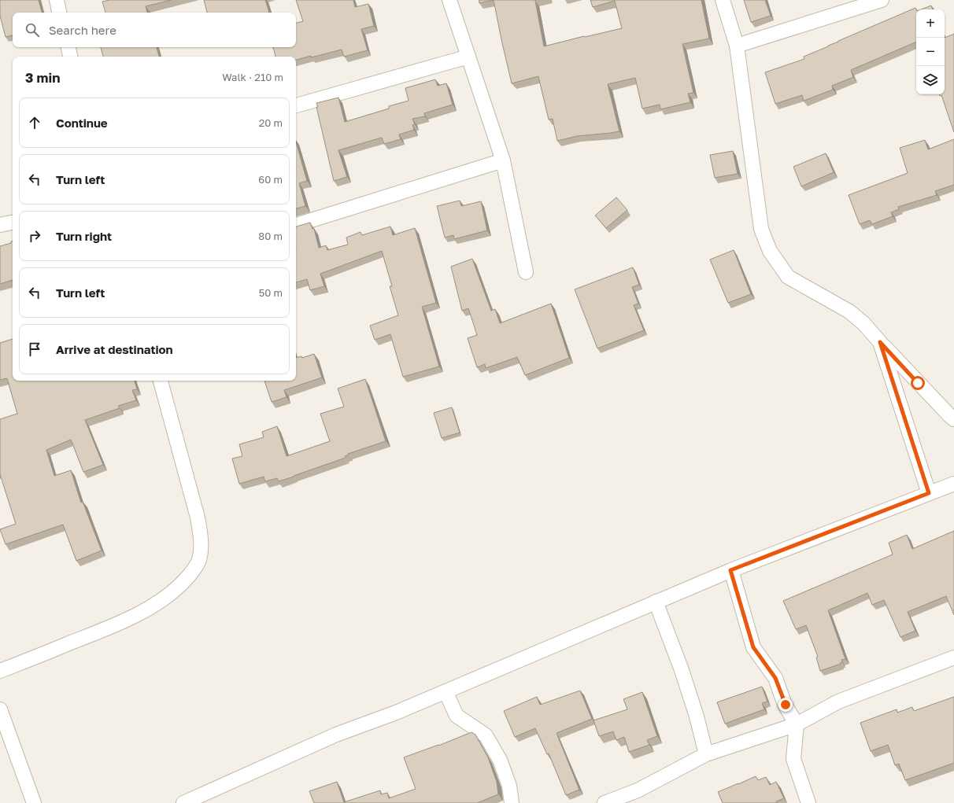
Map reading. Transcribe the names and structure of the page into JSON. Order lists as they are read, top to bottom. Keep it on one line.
{"page":{"map_buttons":["+","−"],"search":"Search here","heading":["3 min","Walk · 210 m"],"list":[["Continue","20 m"],["Turn left","60 m"],["Turn right","80 m"],["Turn left","50 m"],"Arrive at destination"]}}
